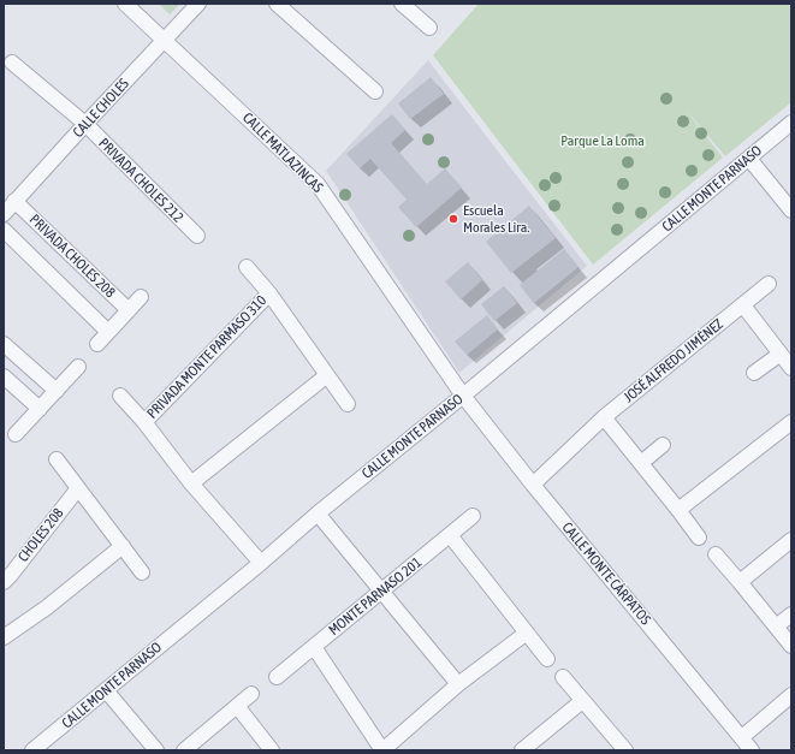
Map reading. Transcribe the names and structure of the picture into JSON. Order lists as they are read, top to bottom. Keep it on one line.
{"streets":{"street":["CALLE CHOLES","CALLE MATLAZINCAS","PRIVADA CHOLES 212","CALLE MONTE PARNASO","PRIVADA CHOLES 208","PRIVADA MONTE PARMASO 310","JOSÉ ALFREDO JIMÉNEZ","CHOLES 208","CALLE MONTE CÁRPATOS","MONTE PARNASO 201"]},"crossings":[["CALLE CHOLES","CALLE MATLAZINCAS"],["CALLE CHOLES","PRIVADA CHOLES 212"],["CALLE CHOLES","PRIVADA CHOLES 208"],["CALLE MATLAZINCAS","CALLE MONTE PARNASO"],["CALLE MATLAZINCAS","CALLE MONTE CÁRPATOS"],["CALLE MONTE PARNASO","CALLE MONTE CÁRPATOS"],["JOSÉ ALFREDO JIMÉNEZ","CALLE MONTE CÁRPATOS"]],"parks":["Parque La Loma"],"places":["Escuela Morales Lira."]}
